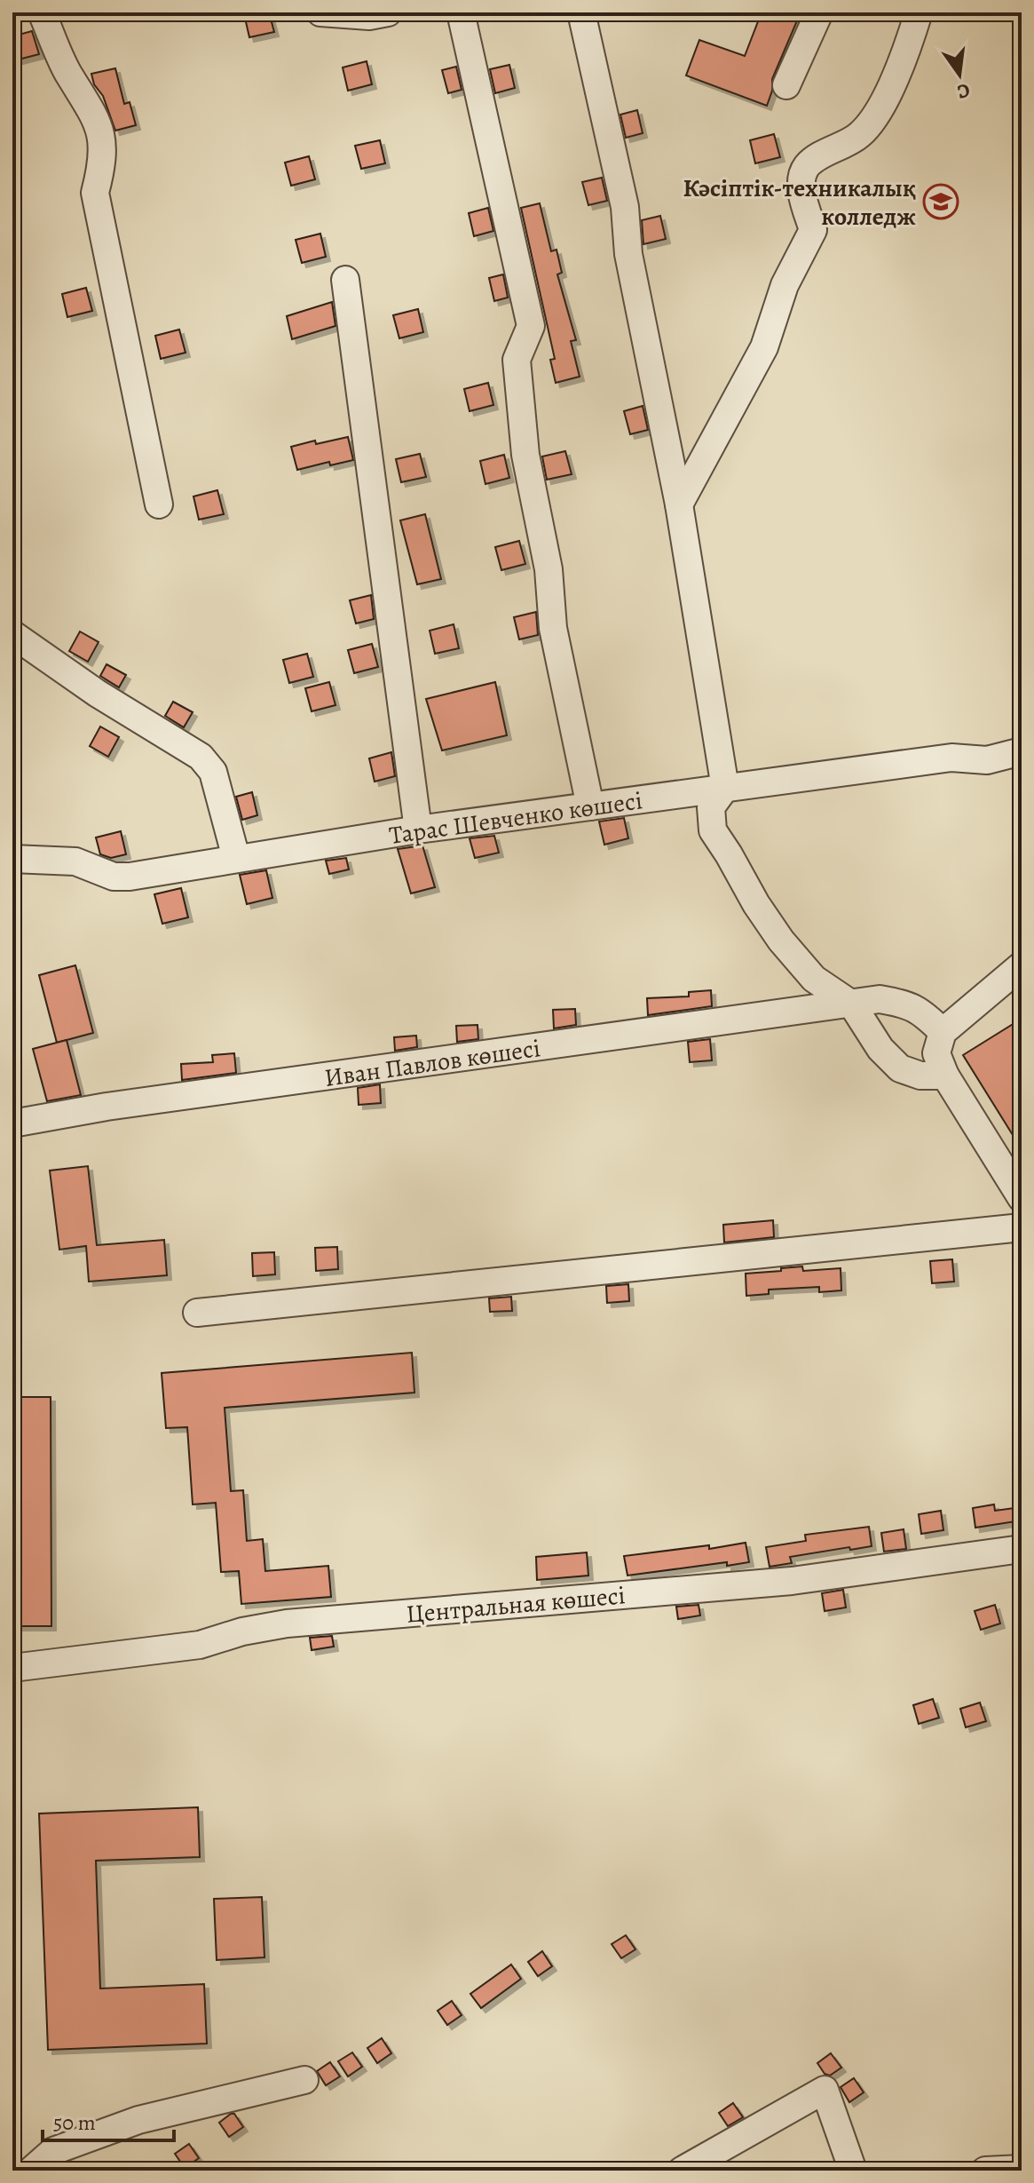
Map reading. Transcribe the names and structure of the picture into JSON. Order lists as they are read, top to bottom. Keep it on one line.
{"streets":{"street":["Тарас Шевченко көшесі","Иван Павлов көшесі","Центральная көшесі"]},"places":{"school or university":["Кәсіптік-техникалық колледж"]},"scale_bar":"50 m","north":"bottom"}
